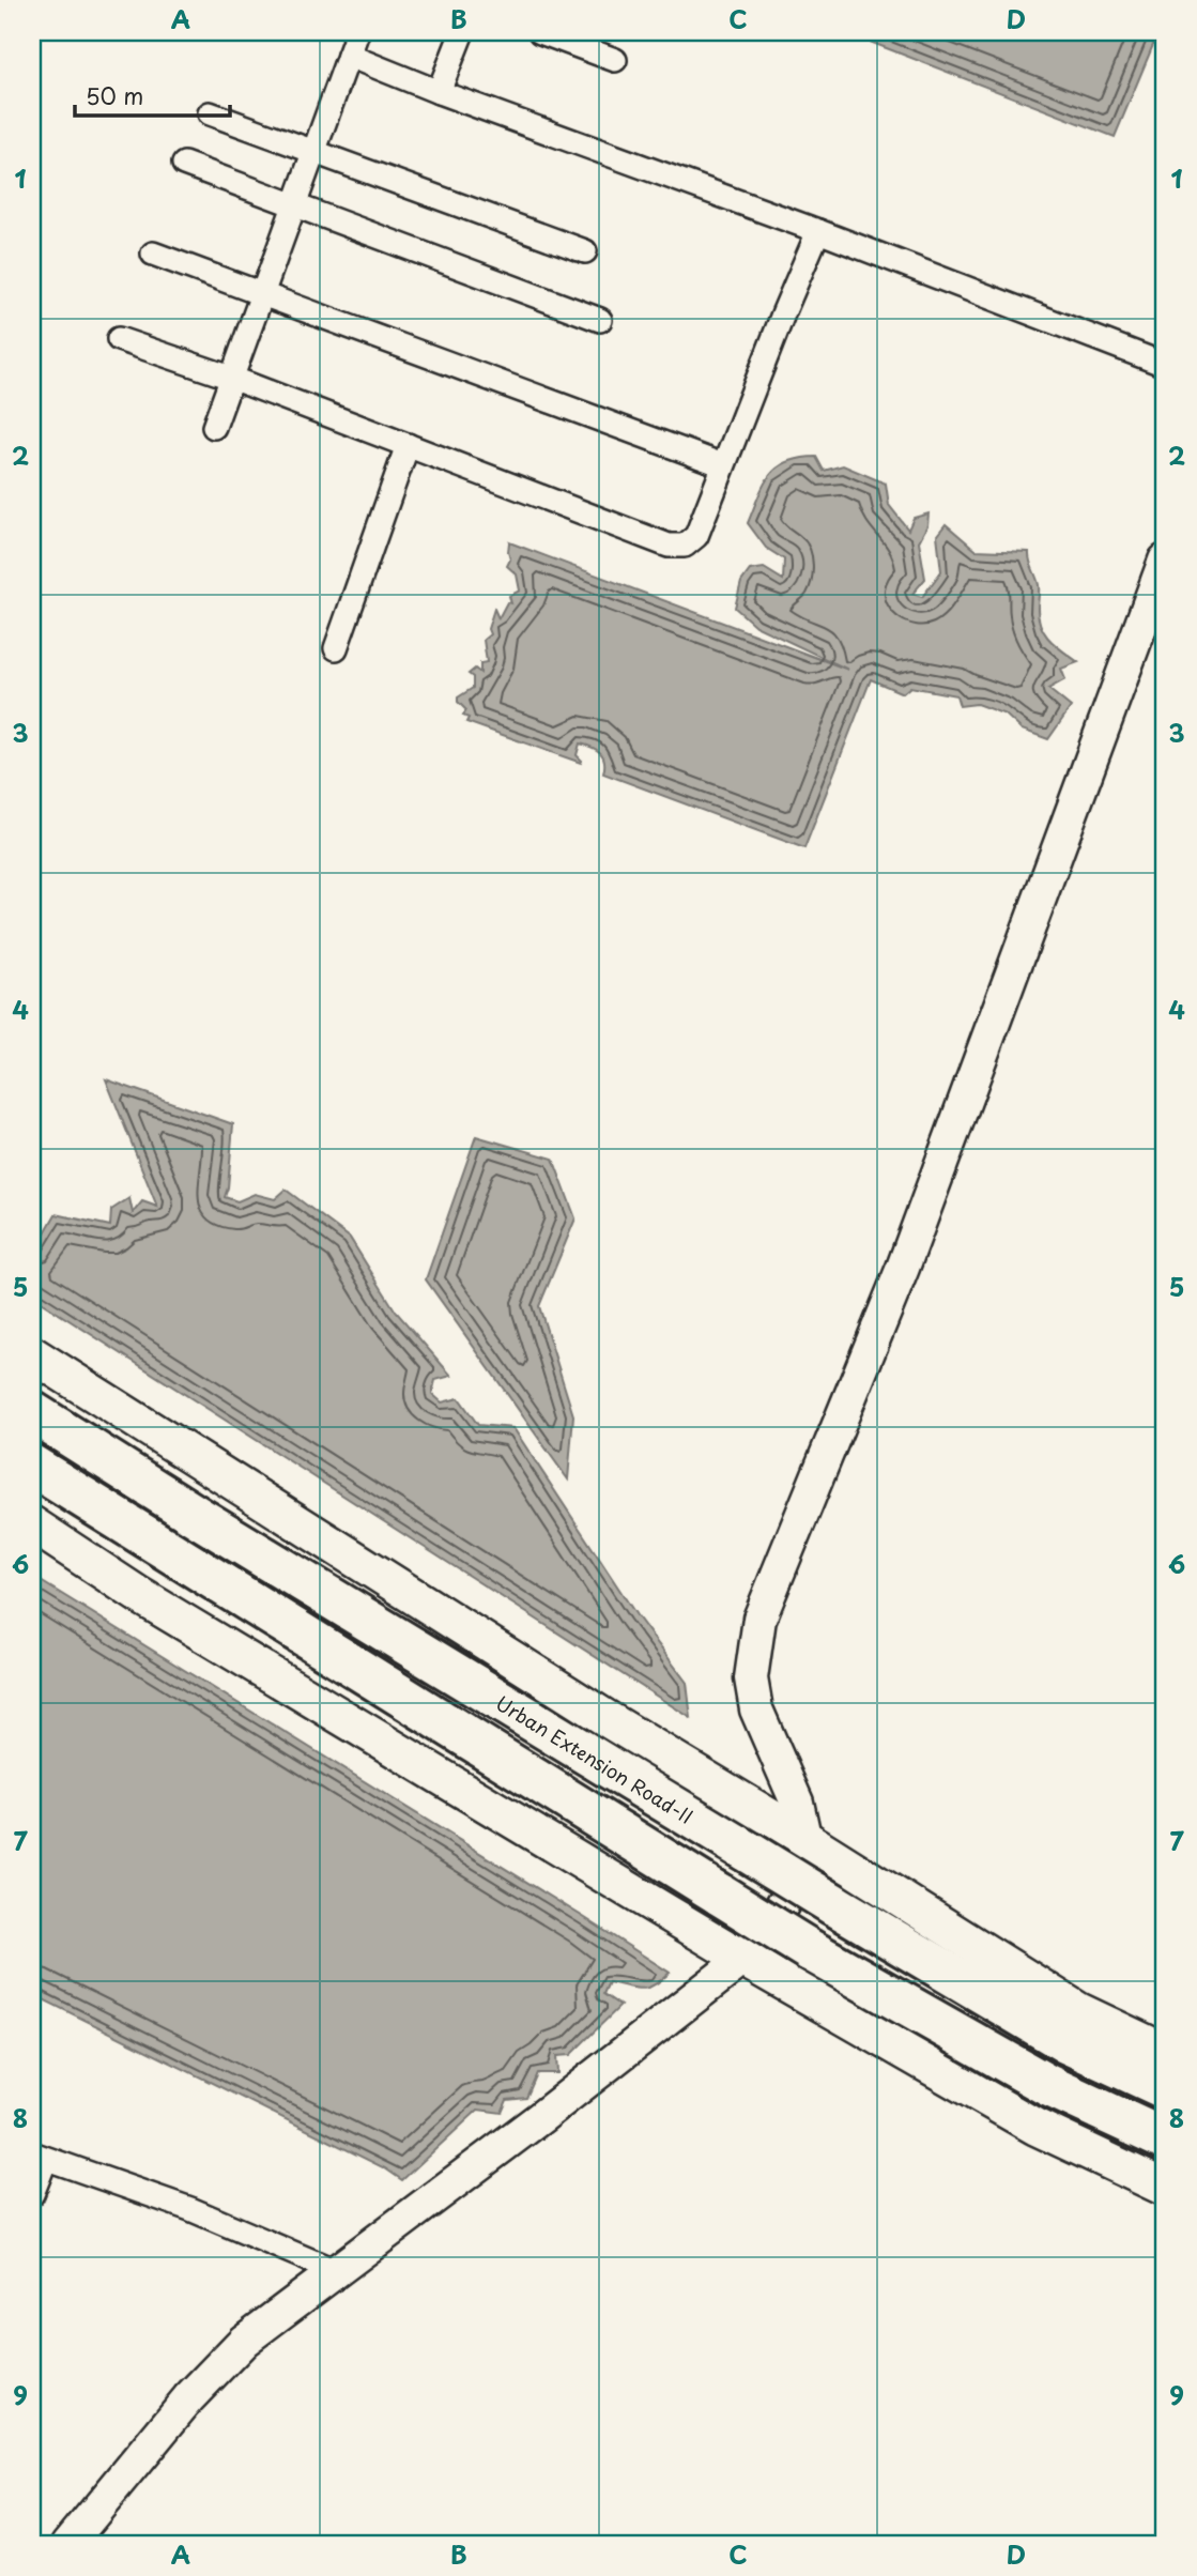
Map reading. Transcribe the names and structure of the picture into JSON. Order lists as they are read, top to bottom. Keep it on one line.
{"streets":{"highway":["Urban Extension Road-II"]},"scale_bar":"50 m","grid":{"columns":["A","B","C","D"],"rows":["1","2","3","4","5","6","7","8","9"]}}
